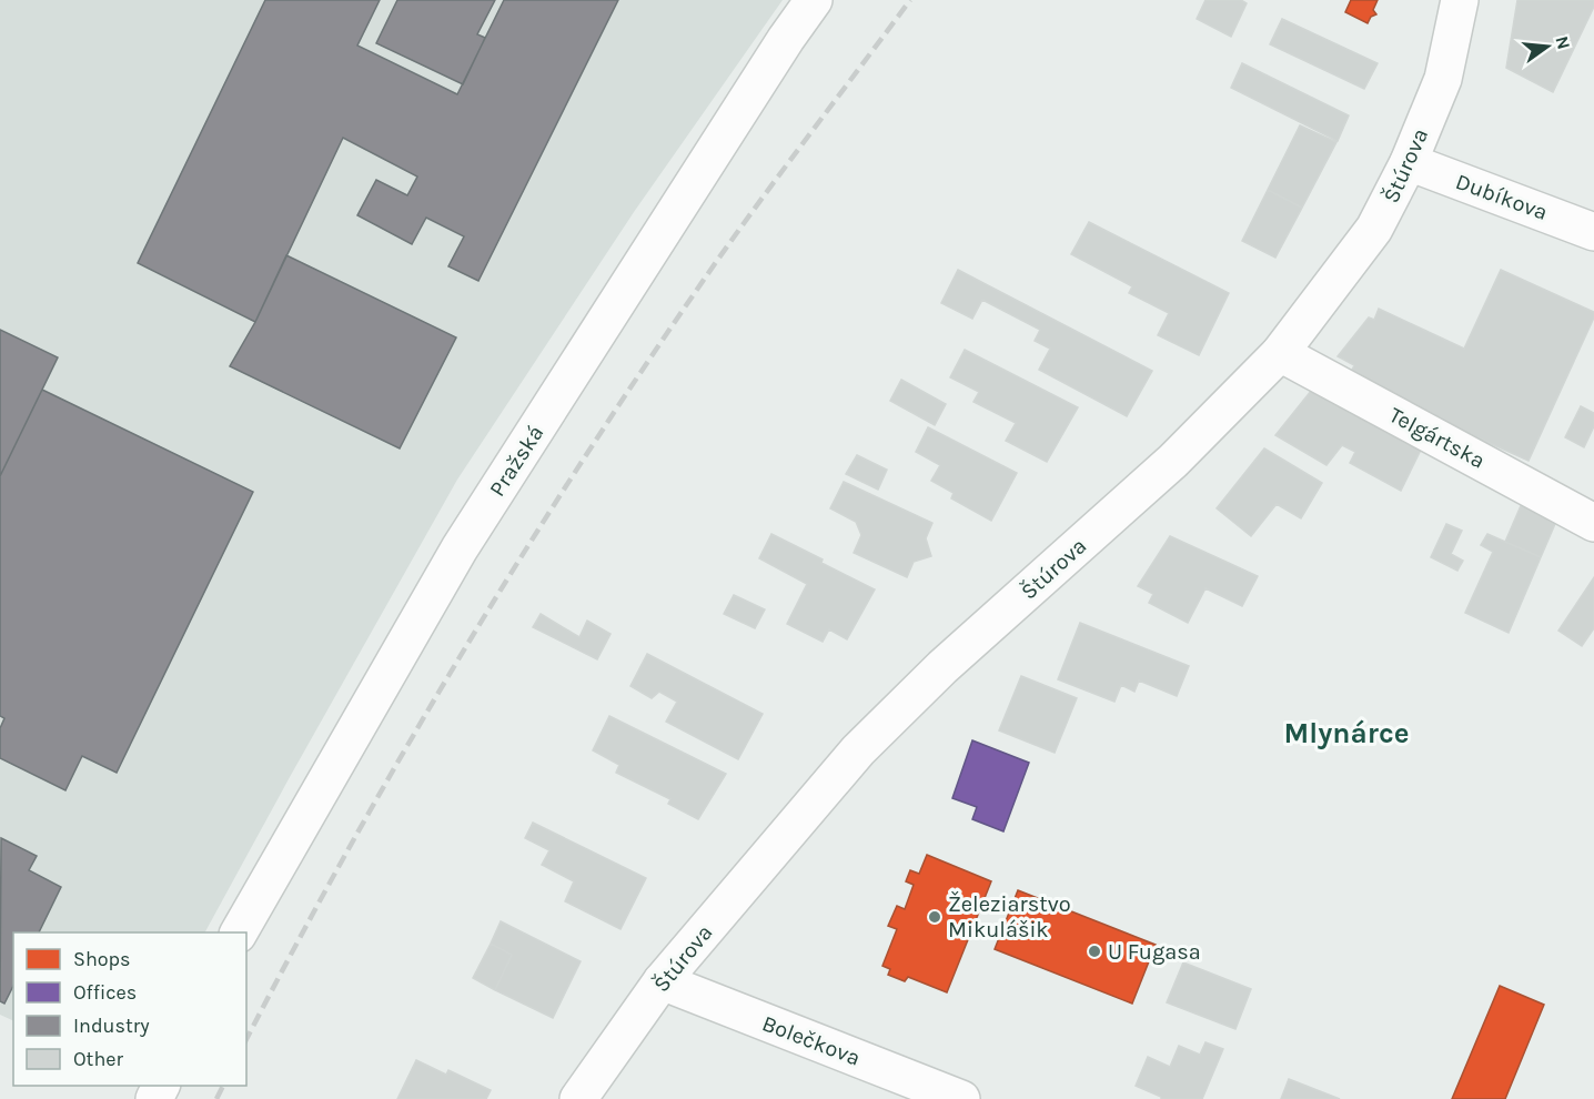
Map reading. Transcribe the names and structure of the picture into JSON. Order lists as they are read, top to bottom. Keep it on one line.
{"streets":{"street":["Štúrova","Dubíkova","Telgártska","Pražská","Bolečkova"]},"crossings":[["Štúrova","Dubíkova"],["Štúrova","Telgártska"],["Štúrova","Bolečkova"]],"districts":["Mlynárce"],"places":["Železiarstvo Mikulášik","U Fugasa"],"legend":["Shops","Offices","Industry","Other"],"north":"right"}
